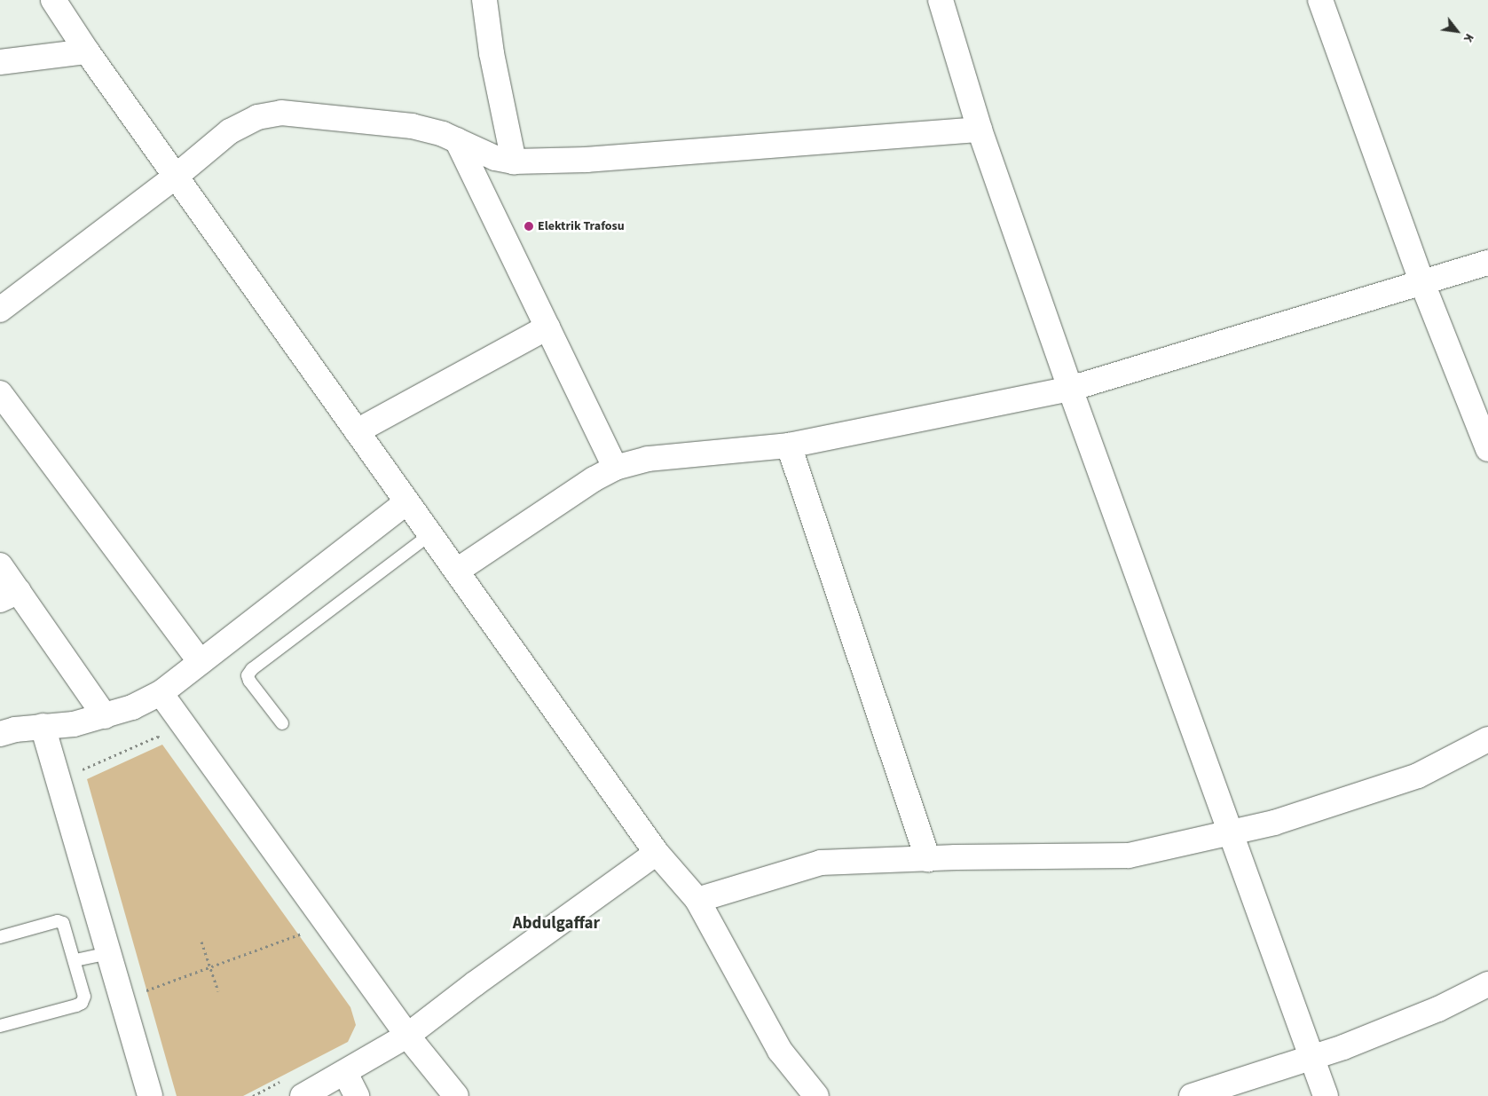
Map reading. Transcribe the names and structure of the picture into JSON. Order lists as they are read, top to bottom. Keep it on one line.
{"districts":["Abdulgaffar"],"places":["Elektrik Trafosu"],"north":"bottom right"}
